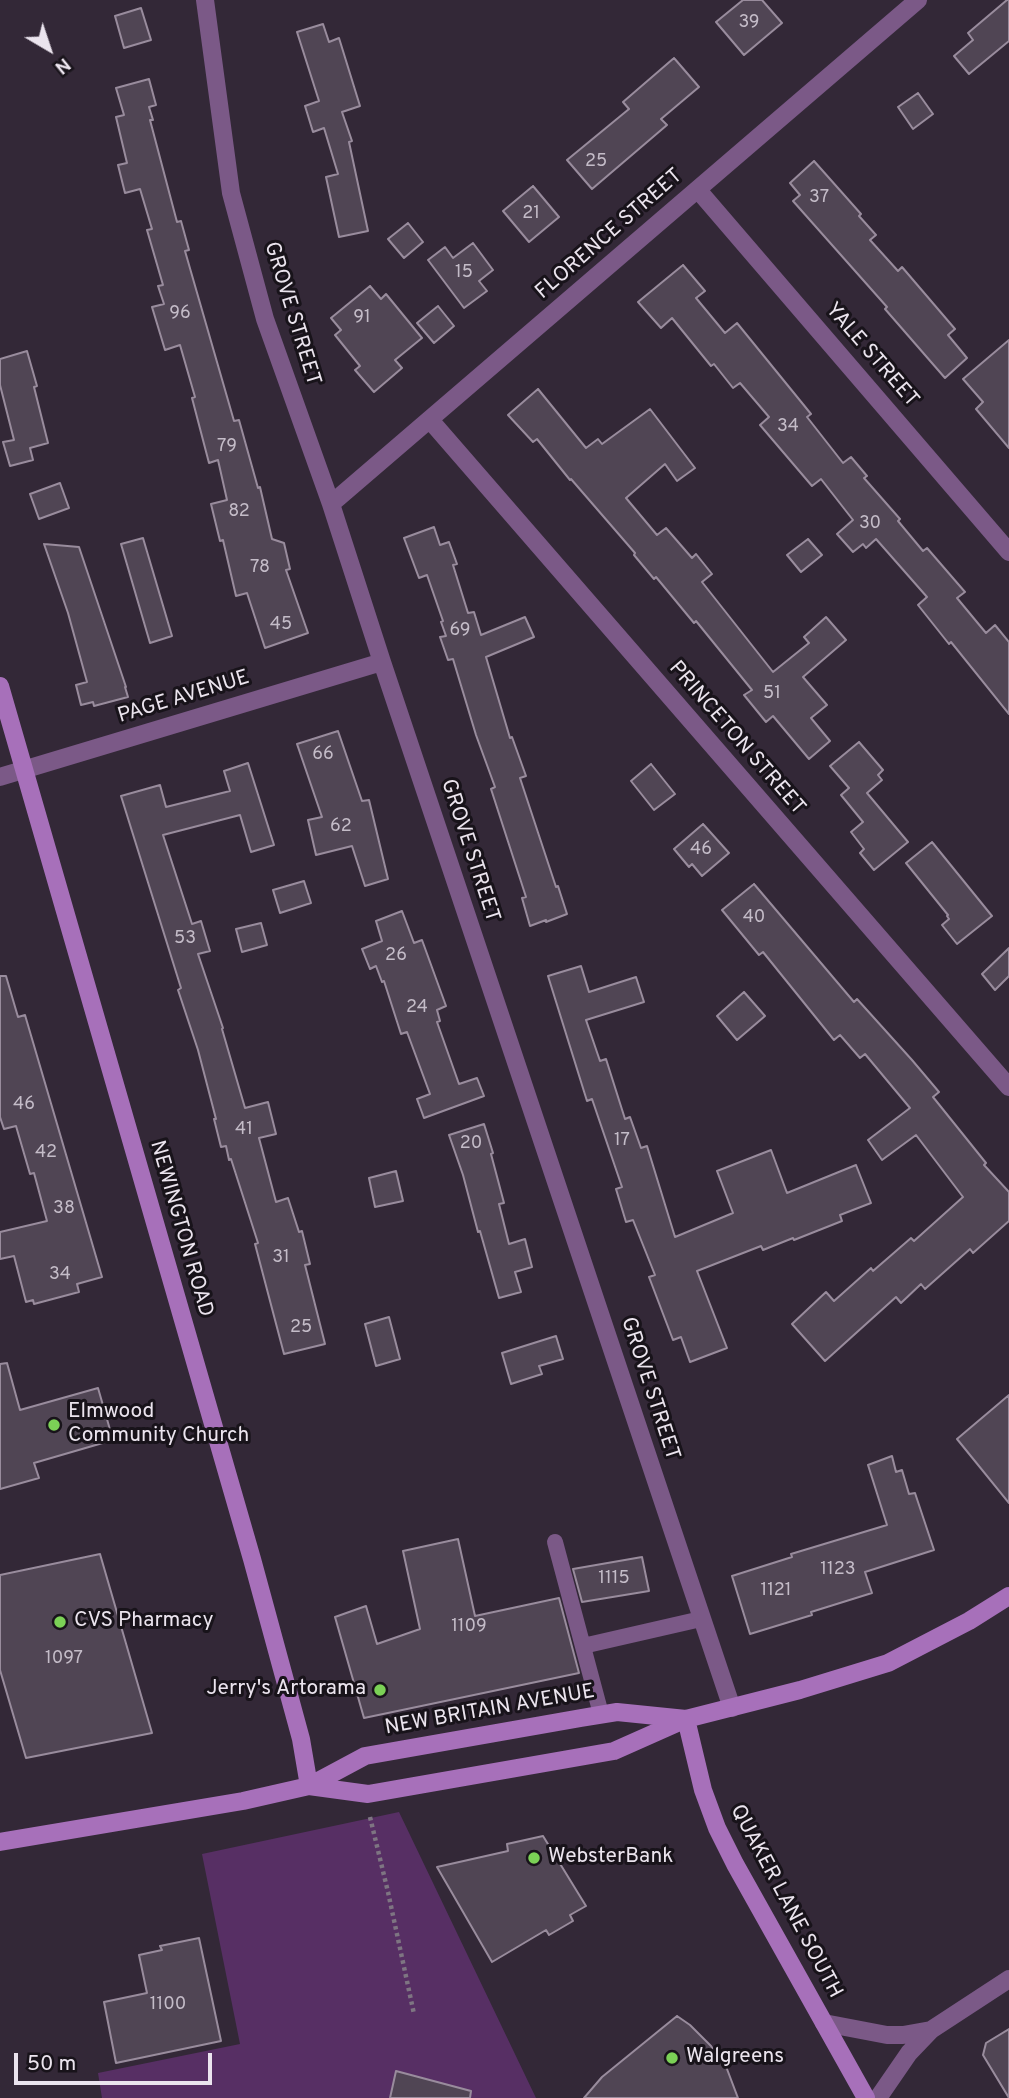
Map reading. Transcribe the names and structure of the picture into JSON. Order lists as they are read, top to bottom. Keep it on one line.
{"streets":{"main road":["NEWINGTON ROAD","NEW BRITAIN AVENUE","QUAKER LANE SOUTH"],"street":["FLORENCE STREET","GROVE STREET","YALE STREET","PAGE AVENUE","PRINCETON STREET"]},"crossings":[["FLORENCE STREET","GROVE STREET"],["FLORENCE STREET","YALE STREET"],["FLORENCE STREET","PRINCETON STREET"],["GROVE STREET","PAGE AVENUE"],["GROVE STREET","NEW BRITAIN AVENUE"],["PAGE AVENUE","NEWINGTON ROAD"],["NEWINGTON ROAD","NEW BRITAIN AVENUE"],["NEW BRITAIN AVENUE","QUAKER LANE SOUTH"]],"places":["Elmwood Community Church","CVS Pharmacy","Jerry's Artorama","WebsterBank","Walgreens"],"house_numbers":["39","25","37","21","15","96","91","34","79","82","30","78","45","69","51","66","62","46","40","53","26","24","46","41","17","20","42","38","31","34","25","1123","1115","1121","1109","1097","1100"],"scale_bar":"50 m","north":"bottom right"}
